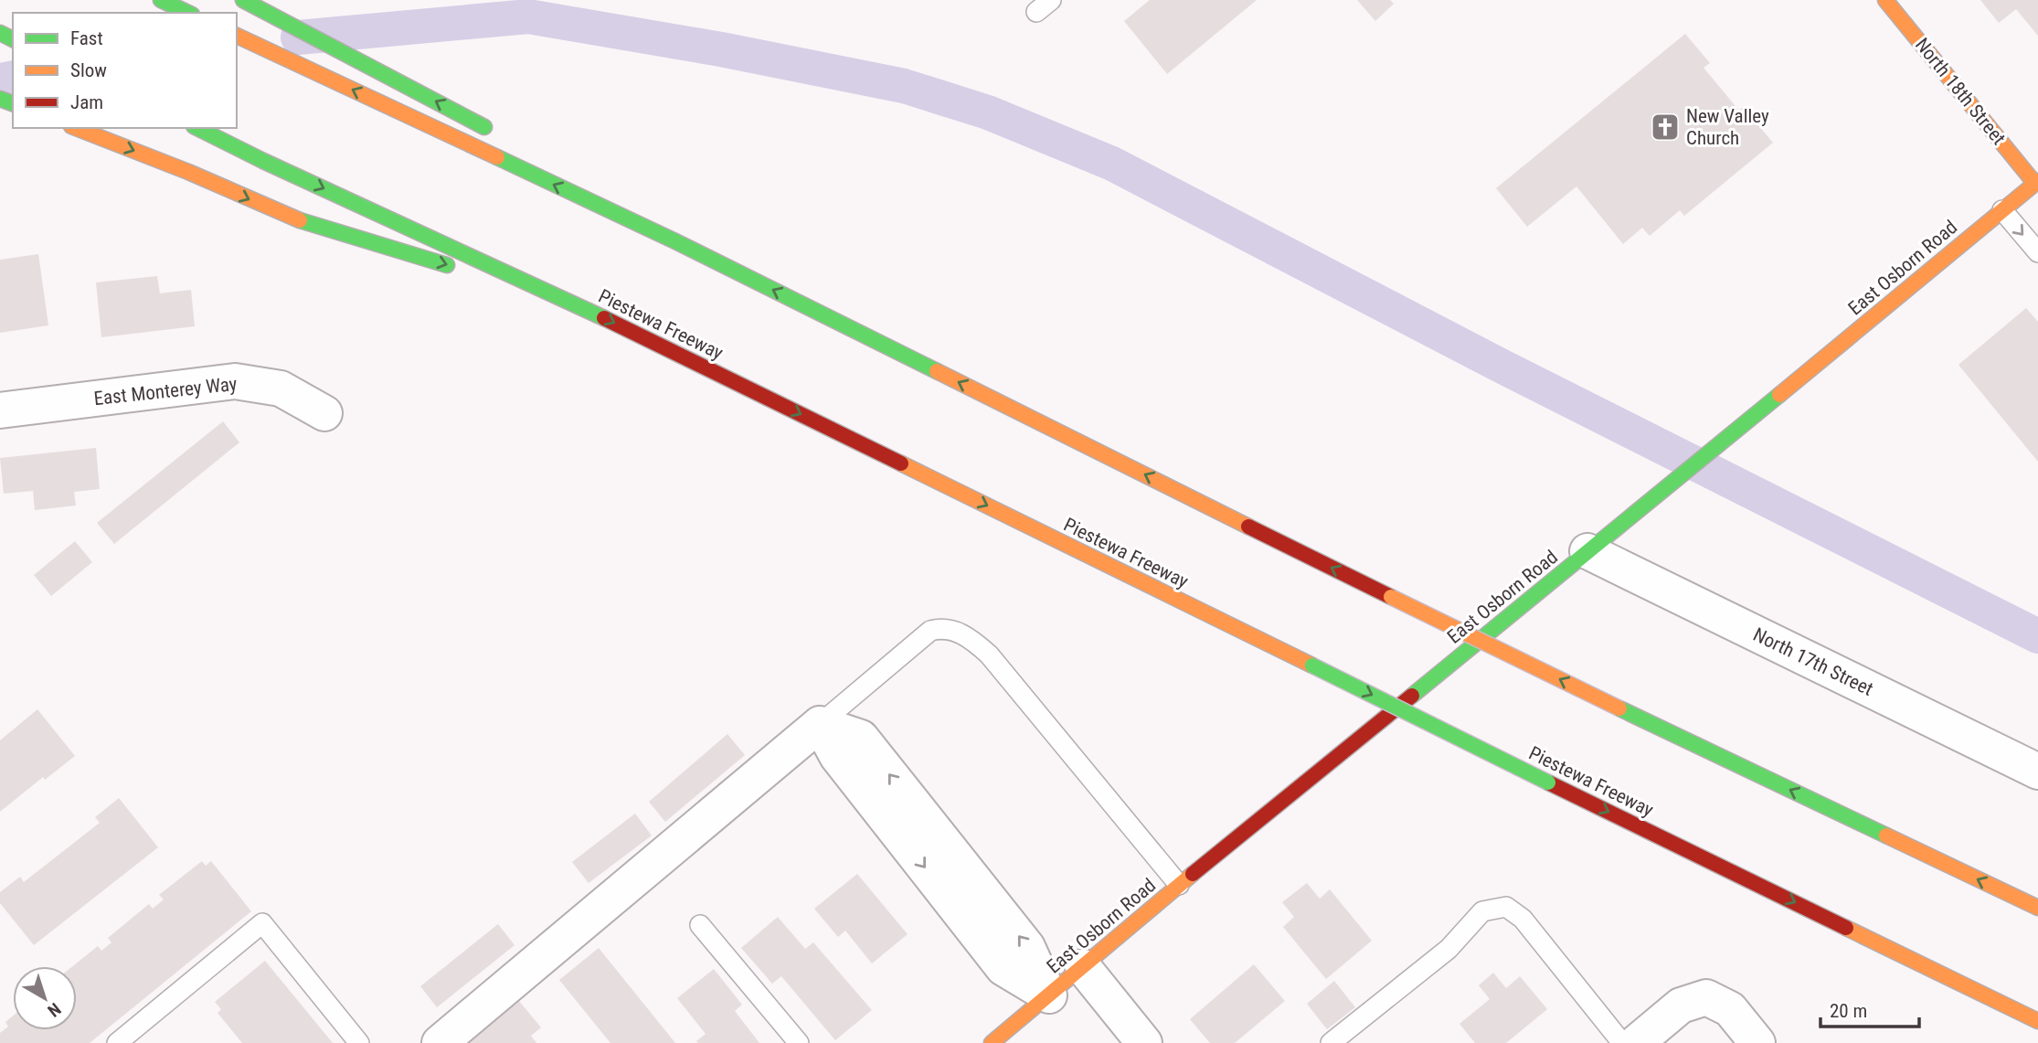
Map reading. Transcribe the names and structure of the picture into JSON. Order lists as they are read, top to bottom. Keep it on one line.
{"streets":{"main road":["North 18th Street","East Osborn Road","Piestewa Freeway"],"street":["East Monterey Way","North 17th Street"]},"crossings":[["North 18th Street","East Osborn Road"],["East Osborn Road","North 17th Street"]],"places":{"church":["New Valley Church"]},"legend":["Fast","Slow","Jam"],"scale_bar":"20 m","north":"bottom right"}
